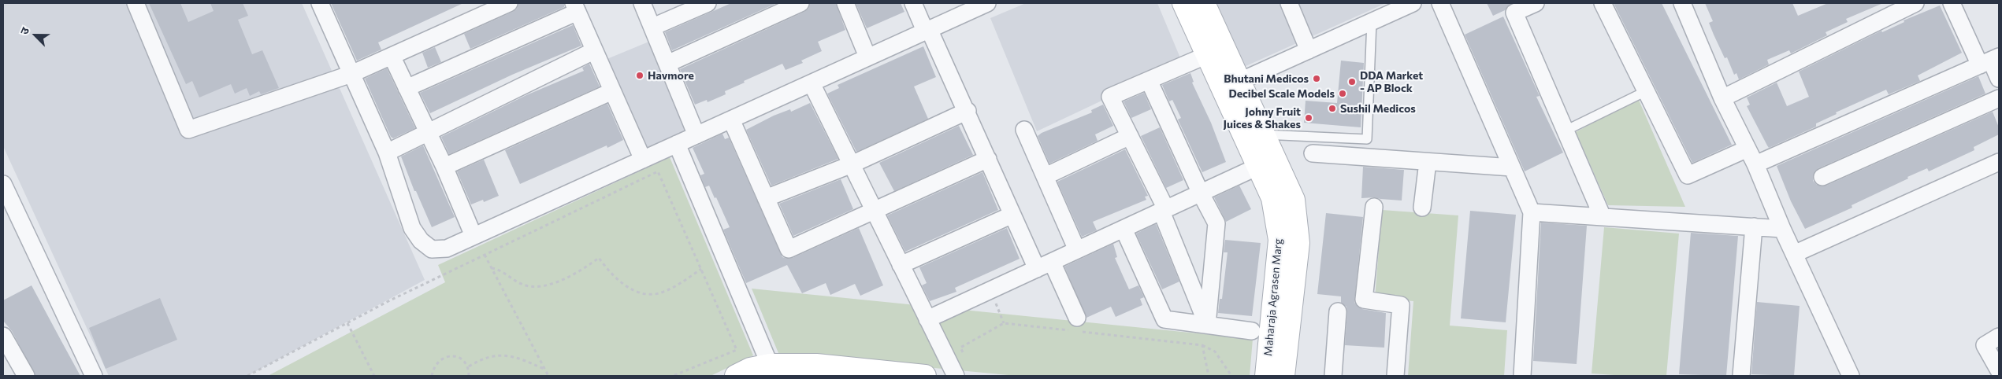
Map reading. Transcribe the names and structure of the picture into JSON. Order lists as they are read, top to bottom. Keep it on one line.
{"streets":{"street":["Maharaja Agrasen Marg"]},"places":["Havmore","Bhutani Medicos","DDA Market - AP Block","Decibel Scale Models","Sushil Medicos","Johny Fruit Juices & Shakes"],"north":"top left"}
